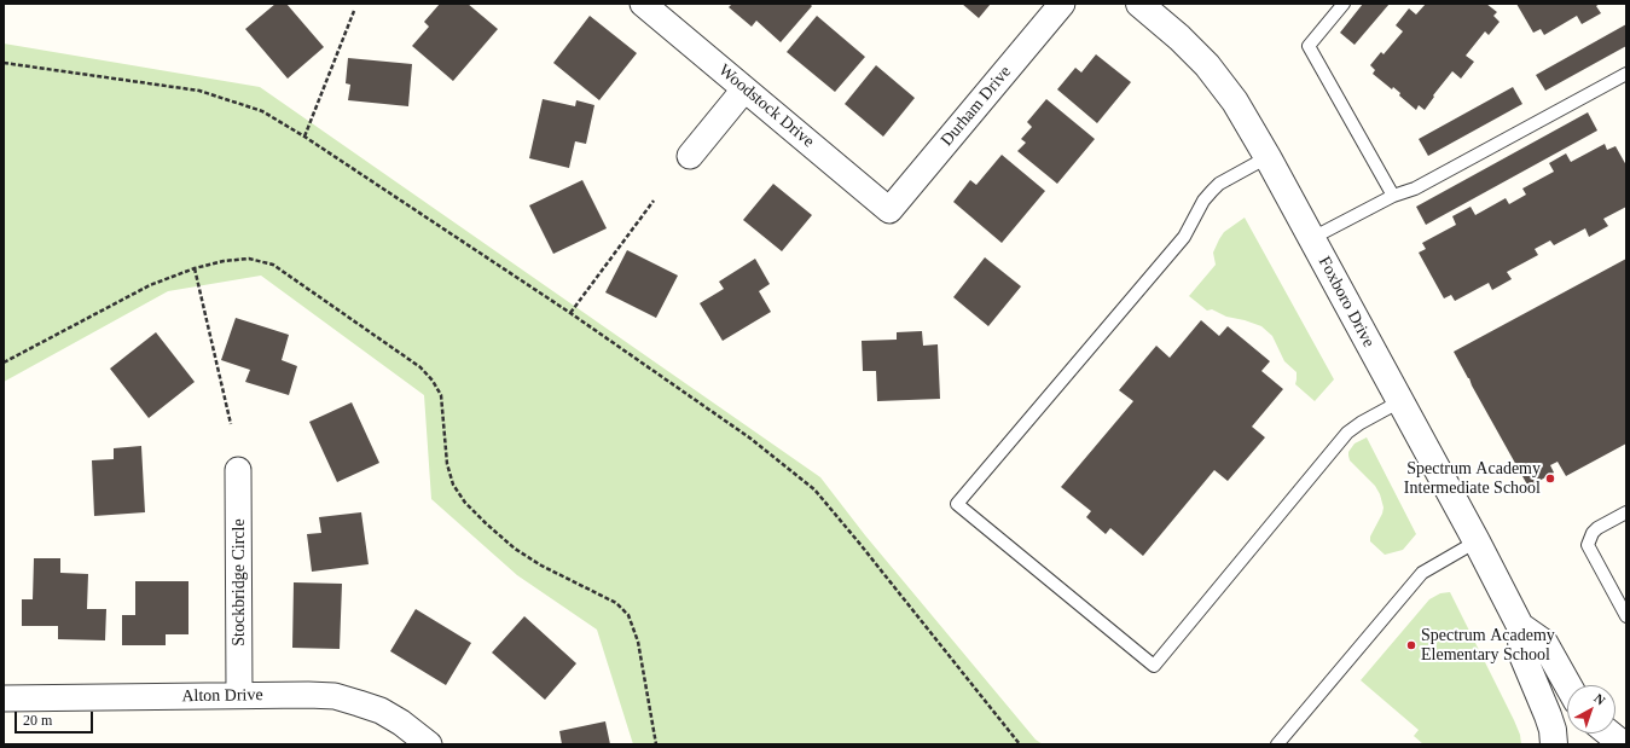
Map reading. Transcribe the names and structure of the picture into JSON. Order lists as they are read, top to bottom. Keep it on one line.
{"streets":{"street":["Woodstock Drive","Durham Drive","Foxboro Drive","Stockbridge Circle","Alton Drive"]},"crossings":[["Woodstock Drive","Durham Drive"],["Stockbridge Circle","Alton Drive"]],"places":["Spectrum Academy Intermediate School","Spectrum Academy Elementary School"],"scale_bar":"20 m","north":"top right"}
